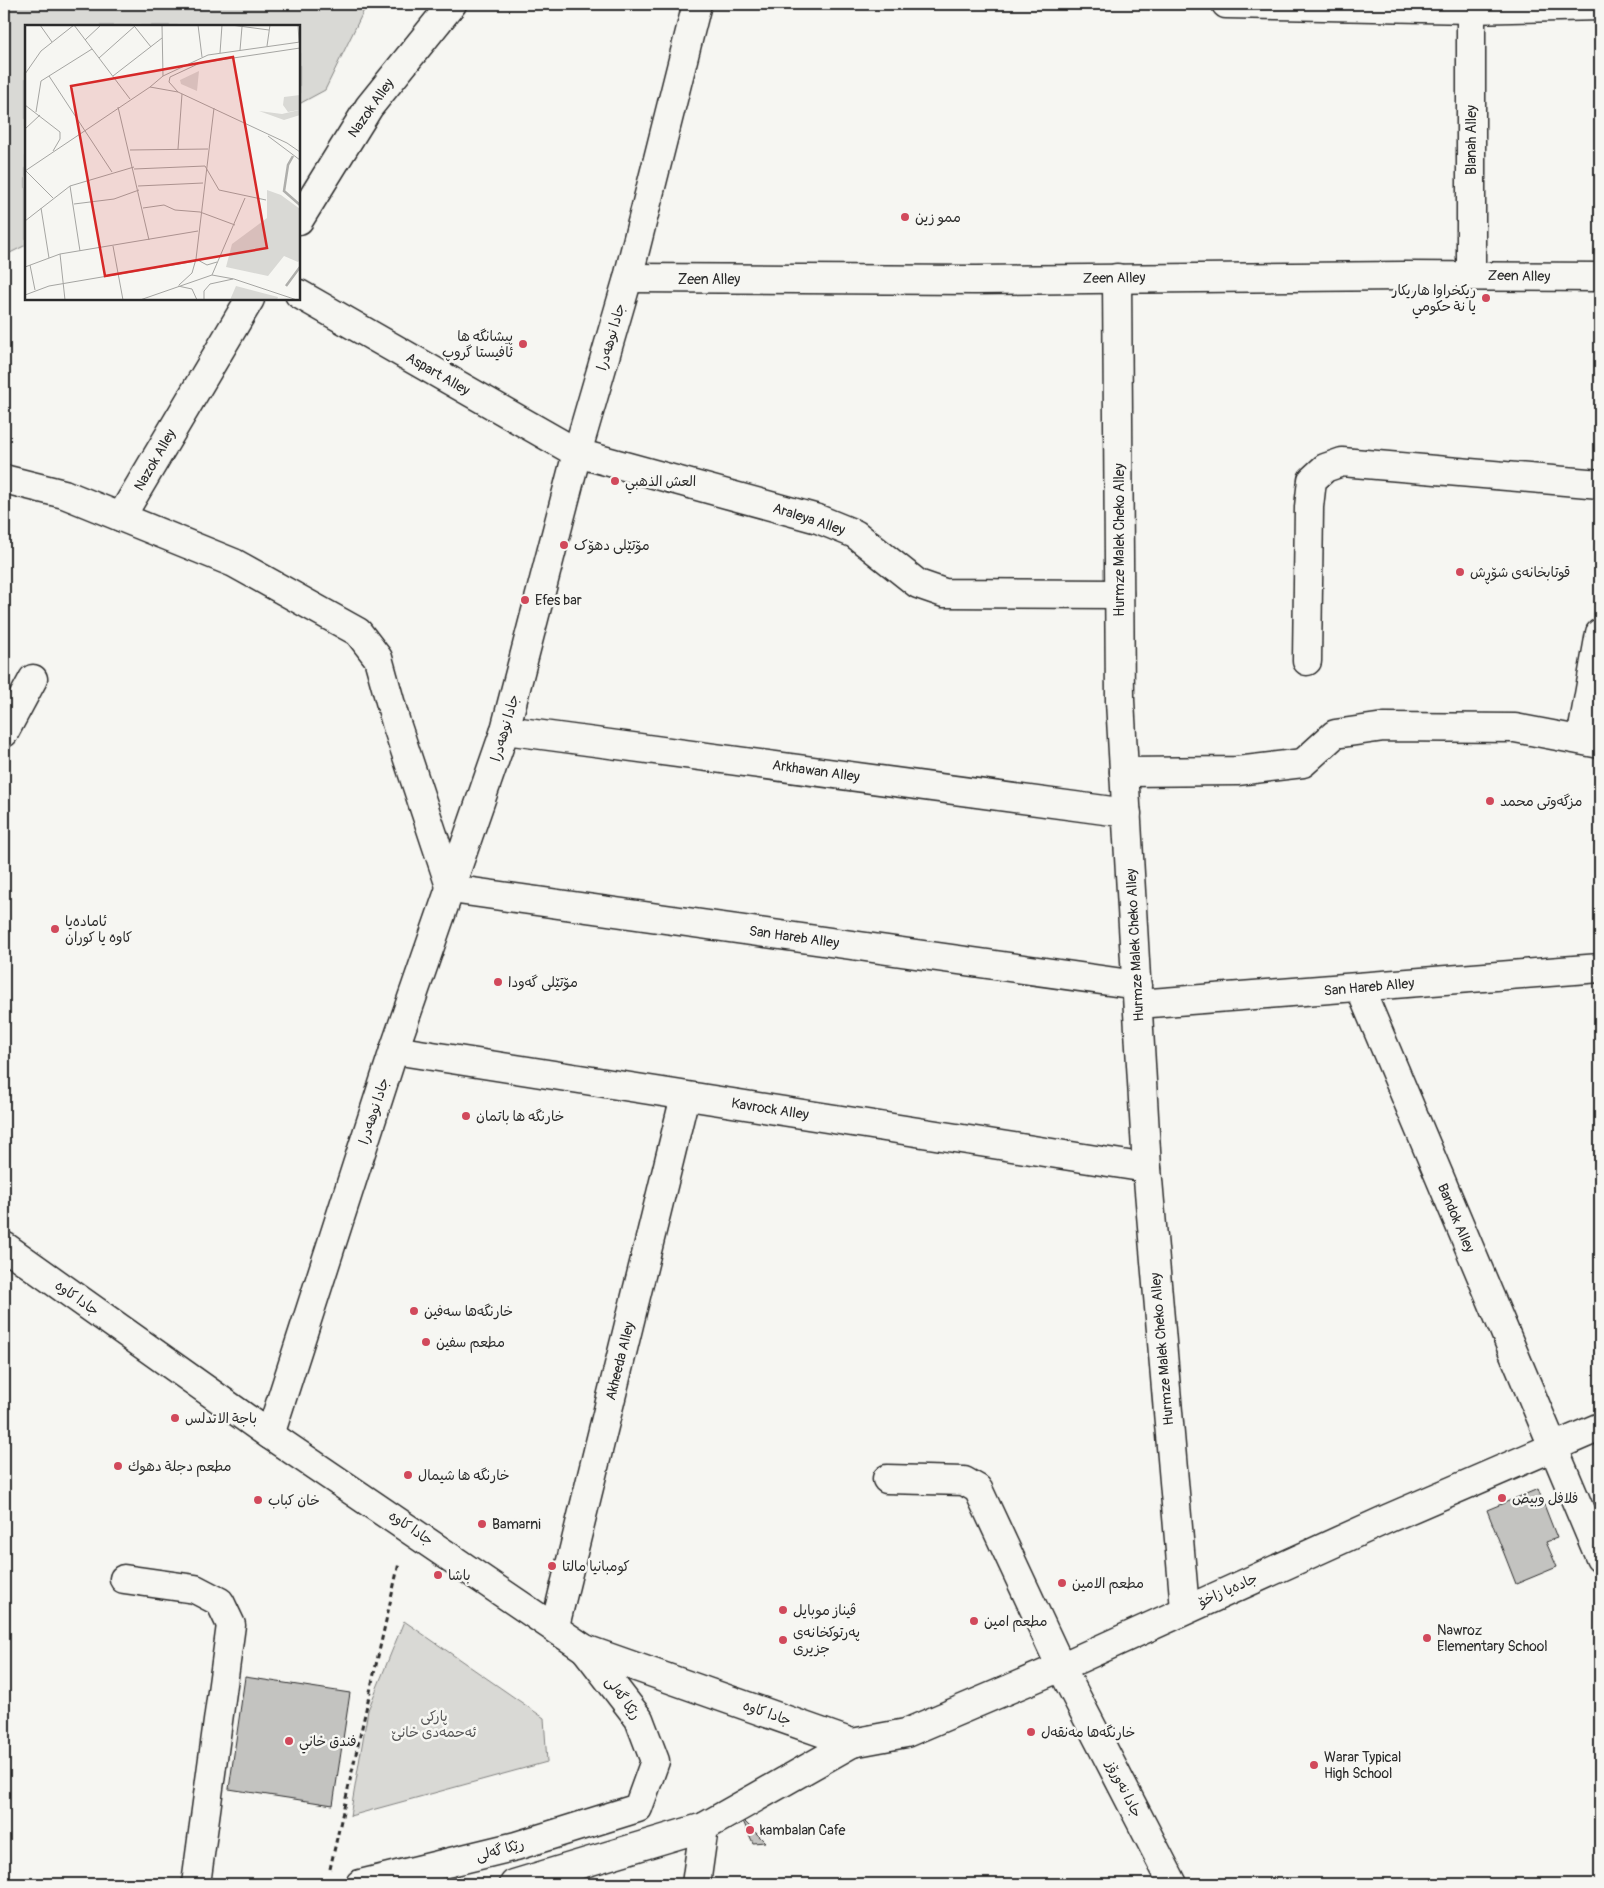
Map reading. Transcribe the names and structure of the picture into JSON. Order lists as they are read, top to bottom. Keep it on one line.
{"streets":{"main road":["Nazok Alley","Blanah Alley","Zeen Alley","جادا نوهەدرا","Aspart Alley","Araleya Alley","Hurmze Malek Cheko Alley","Arkhawan Alley","San Hareb Alley","Kavrock Alley","Bandok Alley","جادا کاوه‌","Akheeda Alley","جادەیا زاخۆ","رێکا گه‌لی","جادا نەورۆز","رێکا گەلی"]},"crossings":[["Blanah Alley","Zeen Alley"],["Zeen Alley","جادا نوهەدرا"],["Zeen Alley","Hurmze Malek Cheko Alley"],["جادا نوهەدرا","Aspart Alley"],["جادا نوهەدرا","Araleya Alley"],["جادا نوهەدرا","Arkhawan Alley"],["جادا نوهەدرا","San Hareb Alley"],["جادا نوهەدرا","Kavrock Alley"],["جادا نوهەدرا","جادا کاوه‌"],["Aspart Alley","Araleya Alley"],["Araleya Alley","Hurmze Malek Cheko Alley"],["Hurmze Malek Cheko Alley","Arkhawan Alley"],["Hurmze Malek Cheko Alley","San Hareb Alley"],["Hurmze Malek Cheko Alley","Kavrock Alley"],["Hurmze Malek Cheko Alley","جادەیا زاخۆ"],["San Hareb Alley","Bandok Alley"],["Kavrock Alley","Akheeda Alley"],["Bandok Alley","جادەیا زاخۆ"],["جادا کاوه‌","Akheeda Alley"],["جادا کاوه‌","جادەیا زاخۆ"],["جادا کاوه‌","رێکا گه‌لی"],["جادەیا زاخۆ","جادا نەورۆز"],["رێکا گه‌لی","رێکا گەلی"]],"parks":["پارکی ئەحمەدی خانێ"],"places":["ممو زين","ريكخراوا هاريكار يا نة حكومي","پيشانگه ها ئافيستا گروپ","العش الذهبي","مۆتێلی دهۆک","قوتابخانەی شۆڕش","Efes bar","مزگەوتی محمد","ئاماده‌یا کاوه‌ یا کوران","مۆتێلی گەودا","خارنگه ها باتمان","خارنگەها سەفین","مطعم سفين","باجة الاندلس","مطعم دجلة دهوك","خارنگه ها شيمال","فلافل وبيض","خان كباب","Bamarni","كومبانيا مالتا","باشا","مطعم الامين","ڤيناز موبايل","مطعم امين","Nawroz Elementary School","پەرتوکخانەی جزیری","خارنگەها مەنقەل","فندق خاني","Warar Typical High School","kambalan Cafe"]}
